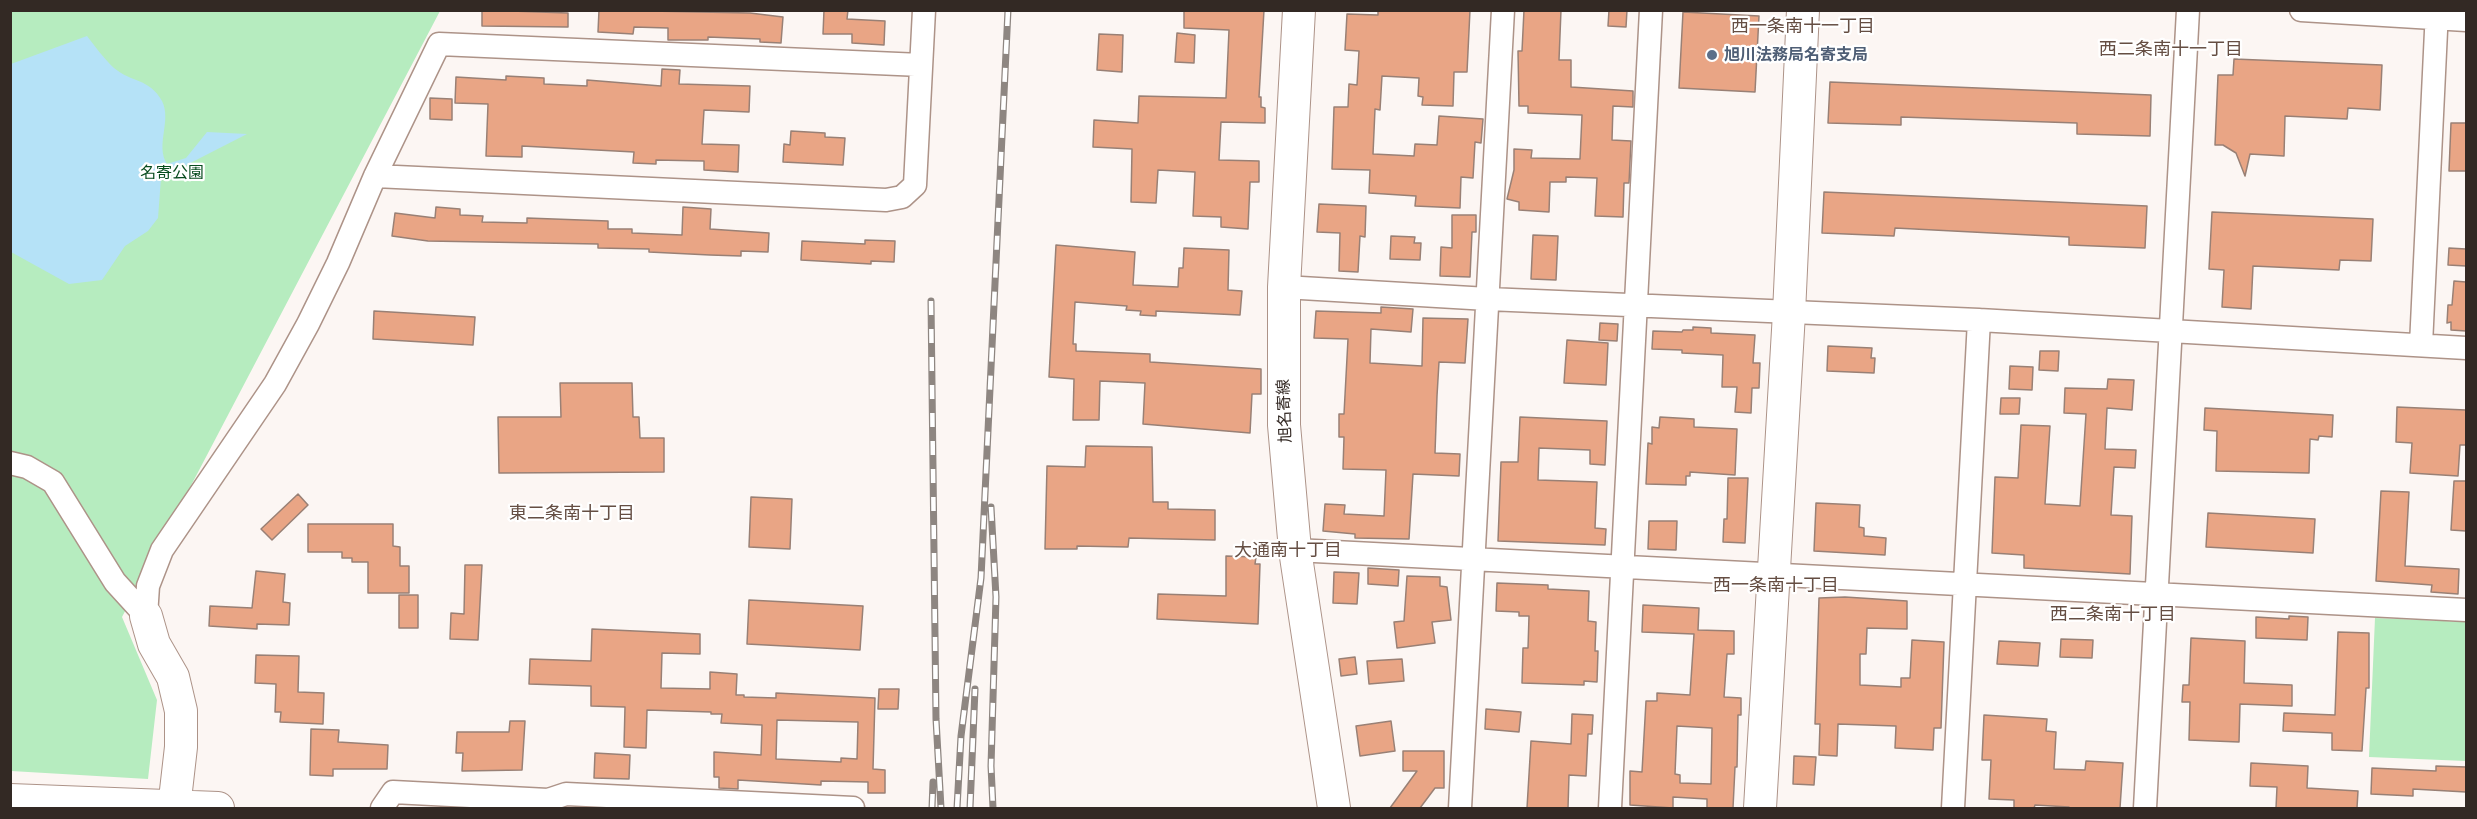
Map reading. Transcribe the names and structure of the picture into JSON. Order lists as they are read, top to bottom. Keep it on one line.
{"streets":{"main road":["旭名寄線"]},"districts":["西一条南十一丁目","西二条南十一丁目","東二条南十丁目","大通南十丁目","西一条南十丁目","西二条南十丁目"],"parks":["名寄公園"],"places":["旭川法務局名寄支局"]}
